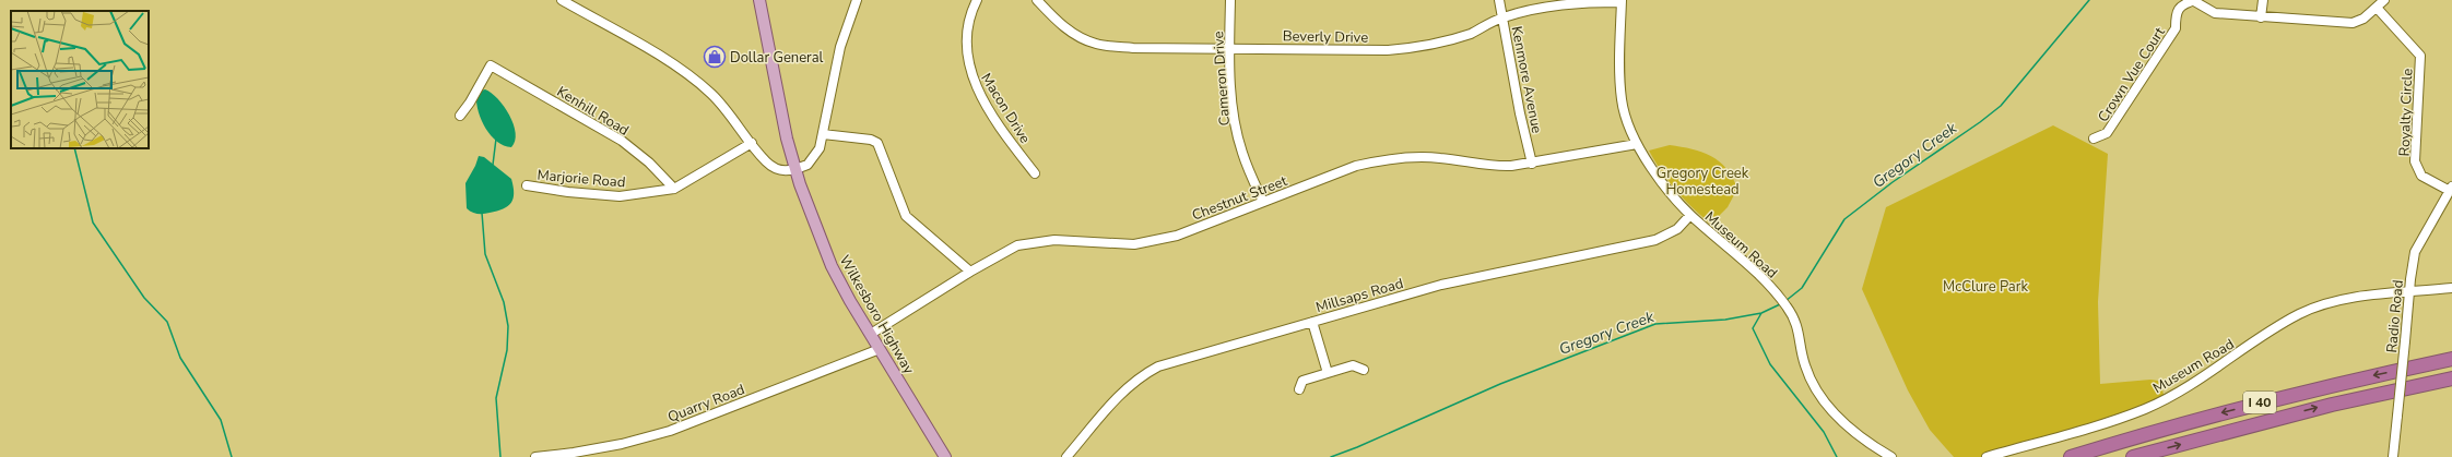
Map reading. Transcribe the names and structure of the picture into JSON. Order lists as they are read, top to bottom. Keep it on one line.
{"streets":{"highway":["I 40"],"main road":["Wilkesboro Highway"],"street":["Beverly Drive","Crown Vue Court","Cameron Drive","Kenmore Avenue","Macon Drive","Kenhill Road","Royalty Circle","Marjorie Road","Chestnut Street","Museum Road","Millsaps Road","Radio Road","Quarry Road"]},"crossings":[["Beverly Drive","Cameron Drive"],["Beverly Drive","Kenmore Avenue"],["Beverly Drive","Museum Road"],["Cameron Drive","Chestnut Street"],["Kenmore Avenue","Chestnut Street"],["Kenhill Road","Marjorie Road"],["Royalty Circle","Radio Road"],["Chestnut Street","Museum Road"],["Chestnut Street","Wilkesboro Highway"],["Museum Road","Millsaps Road"],["Museum Road","Radio Road"],["Wilkesboro Highway","Quarry Road"]],"water":["Gregory Creek"],"parks":["Gregory Creek Homestead","McClure Park"],"places":{"shop":["Dollar General"]}}
